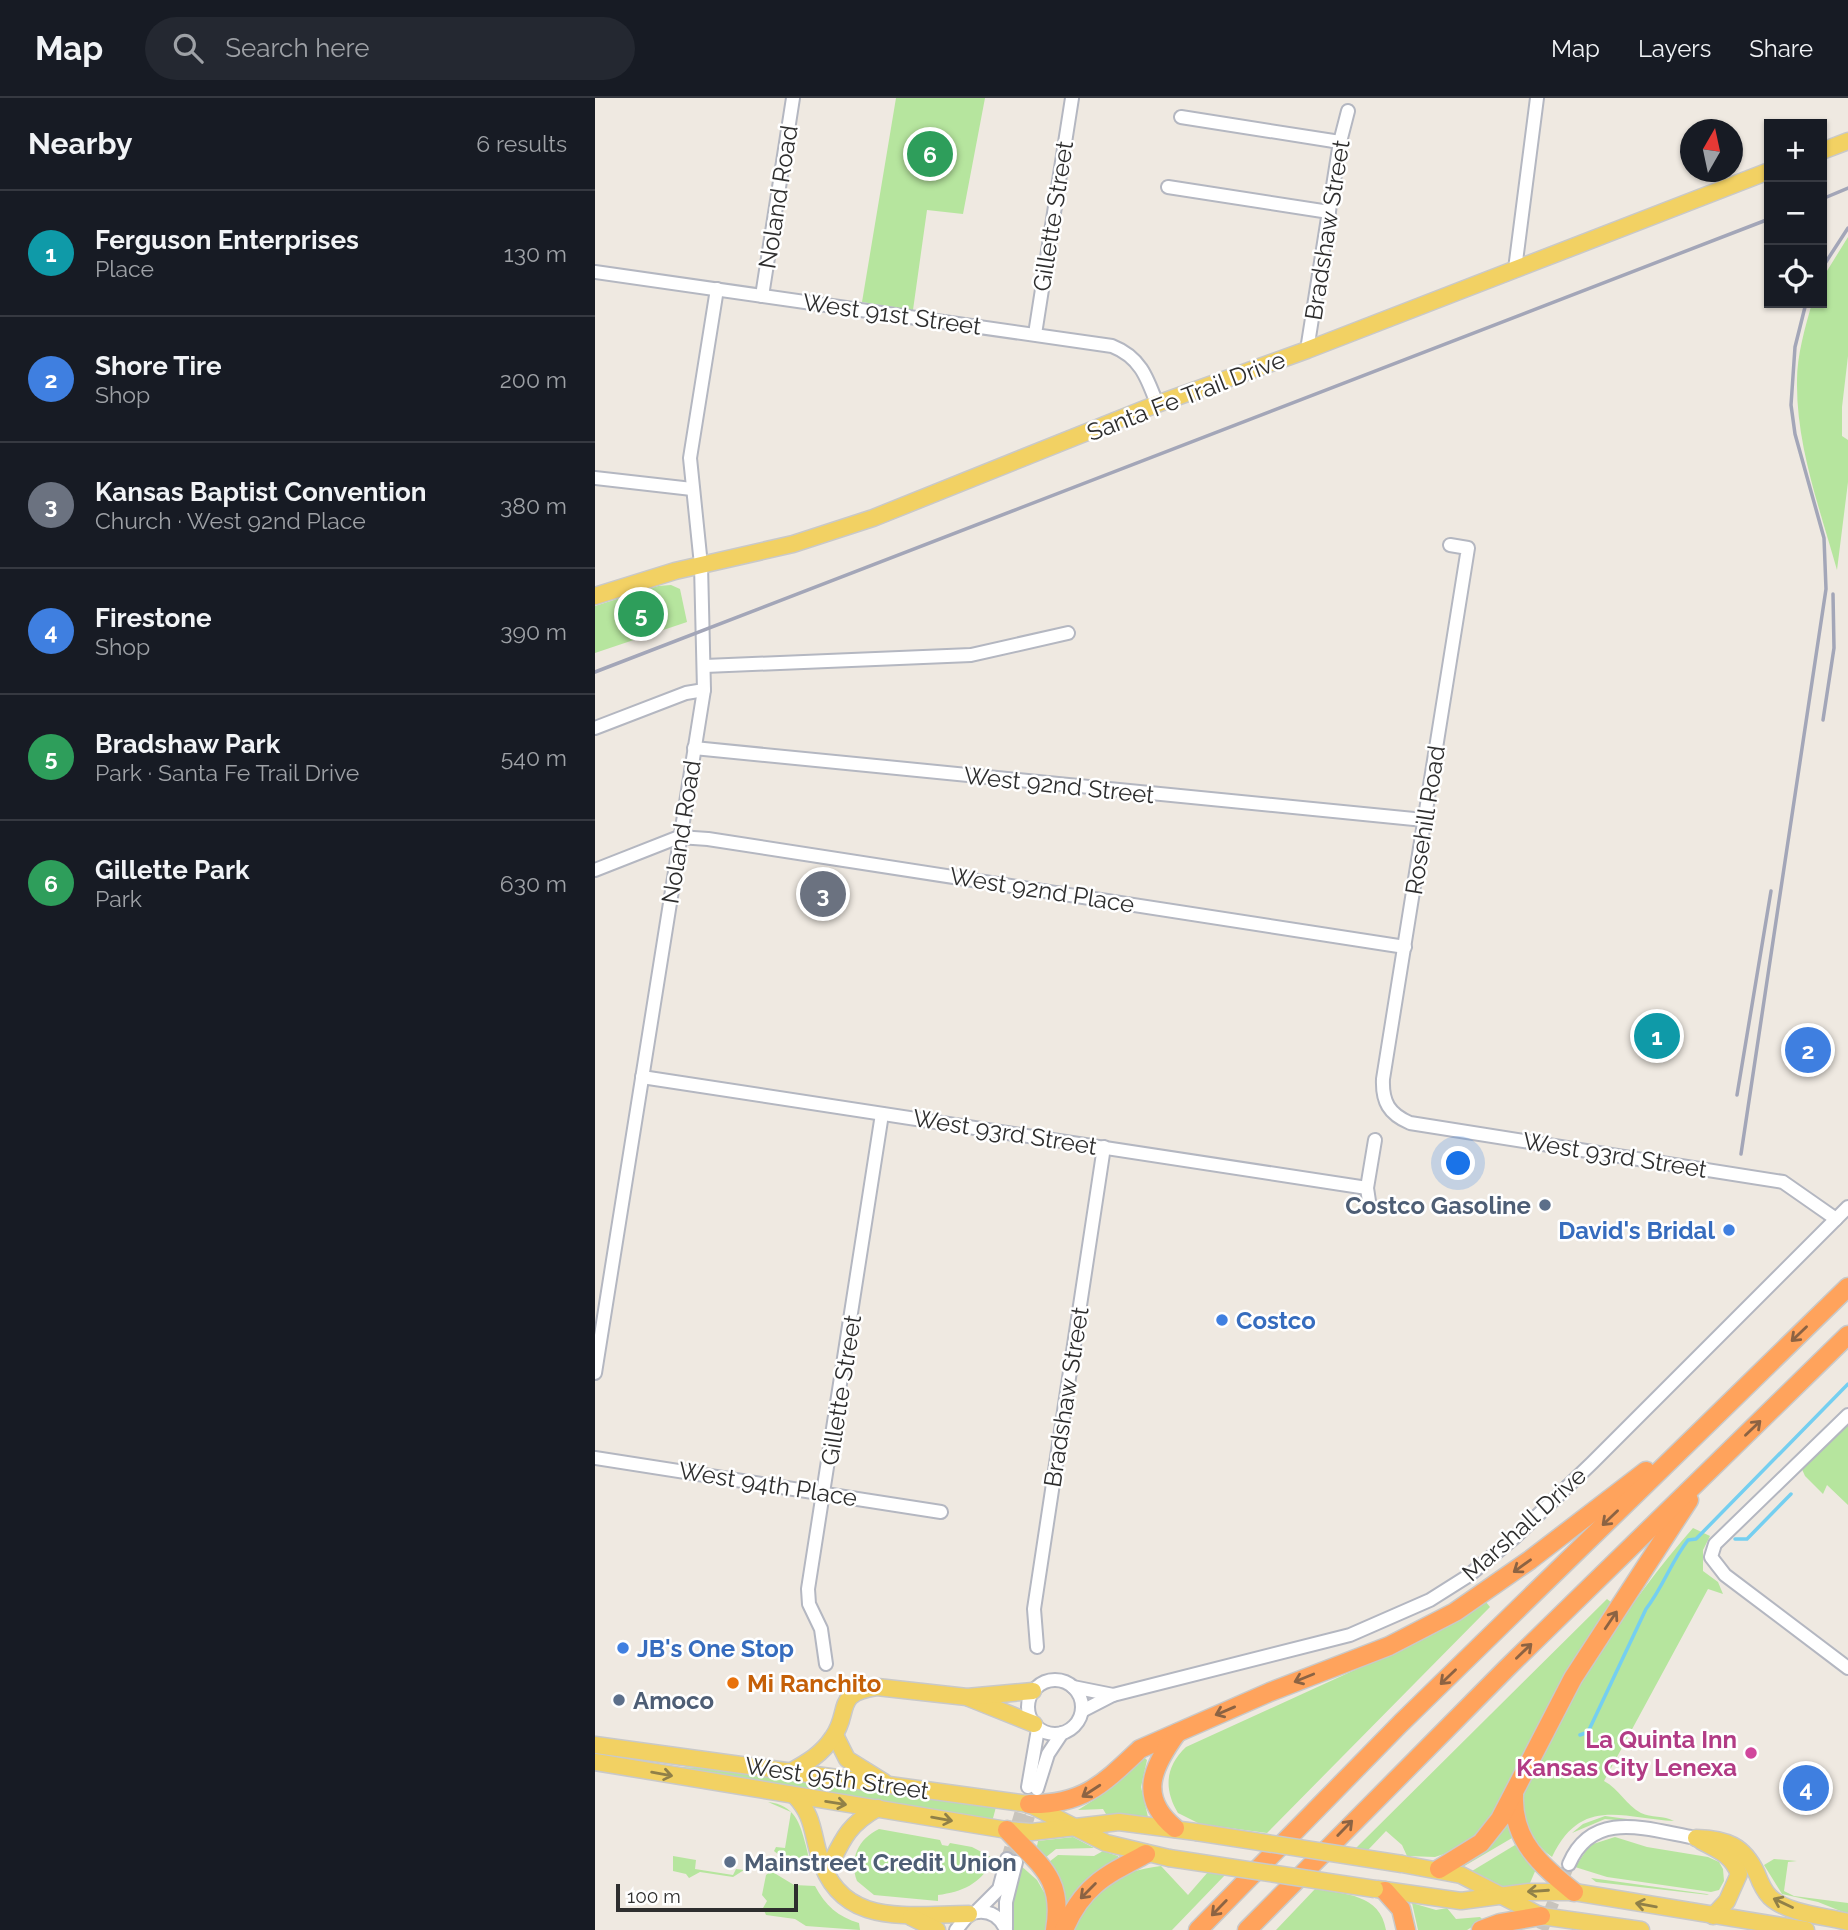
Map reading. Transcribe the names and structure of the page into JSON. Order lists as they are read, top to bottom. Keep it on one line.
{"streets":{"main road":["Santa Fe Trail Drive","West 95th Street"],"street":["Noland Road","Gillette Street","Bradshaw Street","West 91st Street","West 92nd Street","Rosehill Road","West 92nd Place","West 93rd Street","West 94th Place","Marshall Drive"]},"crossings":[["Noland Road","West 91st Street"],["Noland Road","Santa Fe Trail Drive"],["Noland Road","West 92nd Street"],["Noland Road","West 92nd Place"],["Noland Road","West 93rd Street"],["Gillette Street","West 91st Street"],["Gillette Street","West 93rd Street"],["Gillette Street","West 94th Place"],["Bradshaw Street","Santa Fe Trail Drive"],["Bradshaw Street","West 93rd Street"],["West 91st Street","Santa Fe Trail Drive"],["West 92nd Street","Rosehill Road"],["Rosehill Road","West 92nd Place"],["Rosehill Road","West 93rd Street"],["West 93rd Street","Marshall Drive"]],"places":["Costco Gasoline","David's Bridal","Costco","JB's One Stop","Mi Ranchito","Amoco","La Quinta Inn Kansas City Lenexa","Mainstreet Credit Union"],"scale_bar":"100 m","north":"top","page":{"header":"Map","search":"Search here","nav":["Map","Layers","Share"],"heading":["Nearby","6 results"],"map_buttons":["+","−"],"pins":["6","5","3","1","2","4"],"list":[{"mark":"1","name":"Ferguson Enterprises","note":"Place","value":"130 m"},{"mark":"2","name":"Shore Tire","note":"Shop","value":"200 m"},{"mark":"3","name":"Kansas Baptist Convention","note":"Church · West 92nd Place","value":"380 m"},{"mark":"4","name":"Firestone","note":"Shop","value":"390 m"},{"mark":"5","name":"Bradshaw Park","note":"Park · Santa Fe Trail Drive","value":"540 m"},{"mark":"6","name":"Gillette Park","note":"Park","value":"630 m"}],"scale":"100 m"}}
